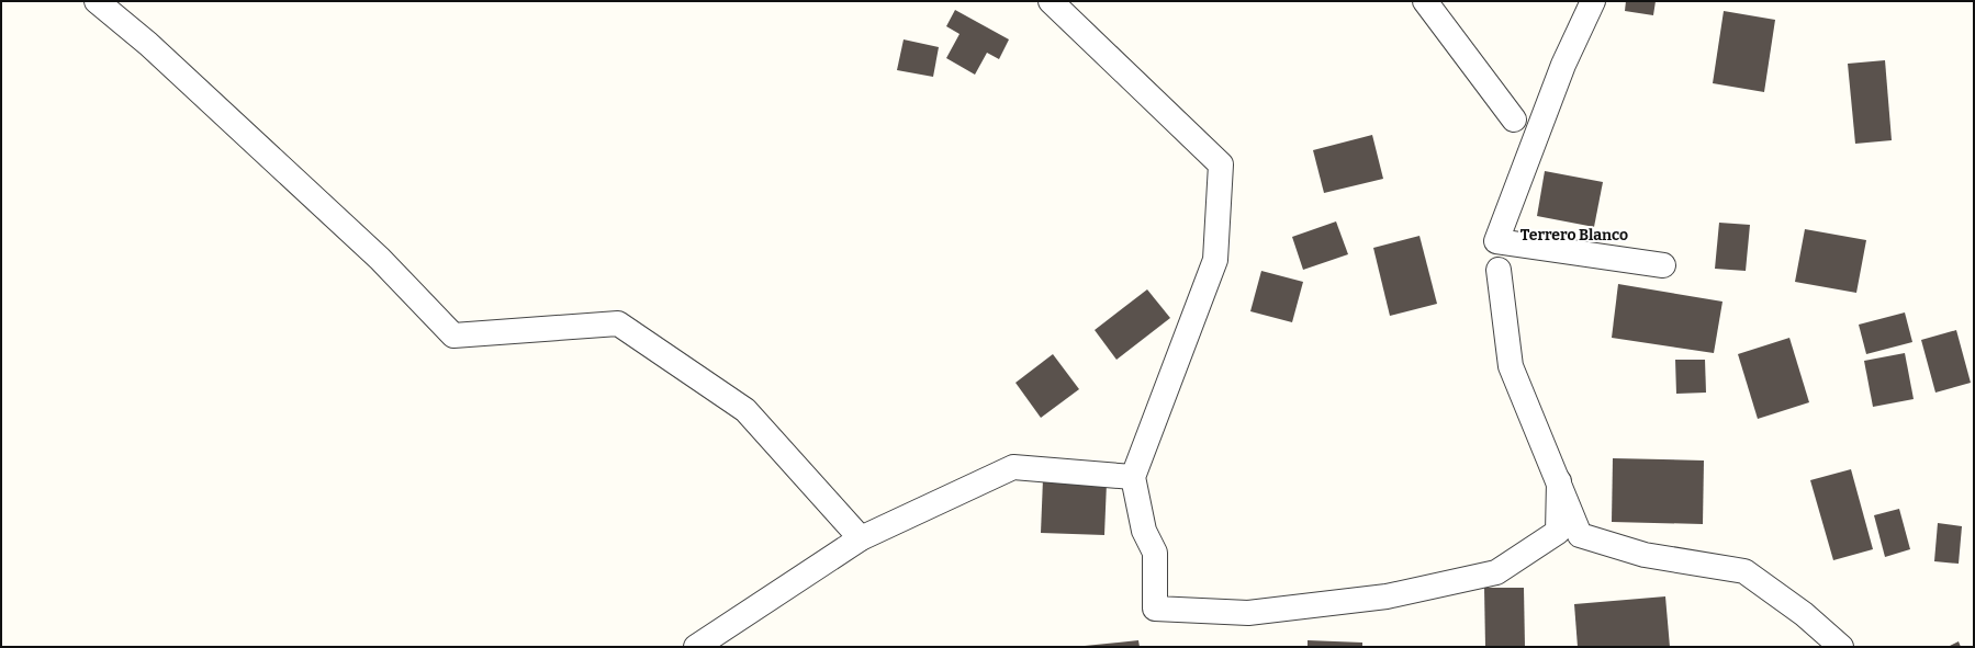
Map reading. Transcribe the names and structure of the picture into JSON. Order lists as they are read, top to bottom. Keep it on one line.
{"districts":["Terrero Blanco"]}
